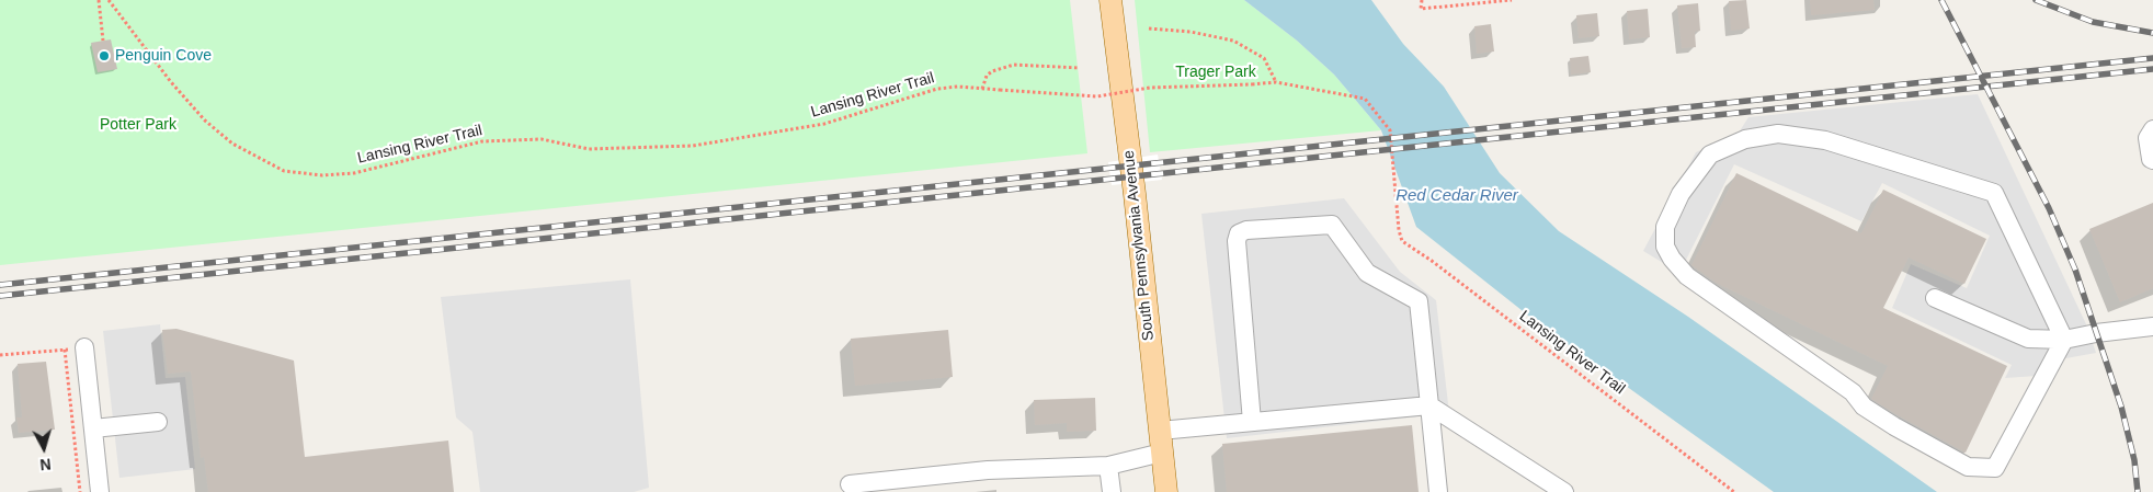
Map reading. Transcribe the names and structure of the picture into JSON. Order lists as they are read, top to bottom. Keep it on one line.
{"streets":{"main road":["South Pennsylvania Avenue"],"path":["Lansing River Trail"]},"water":["Red Cedar River"],"parks":["Trager Park","Potter Park"],"places":["Penguin Cove"],"north":"bottom"}
